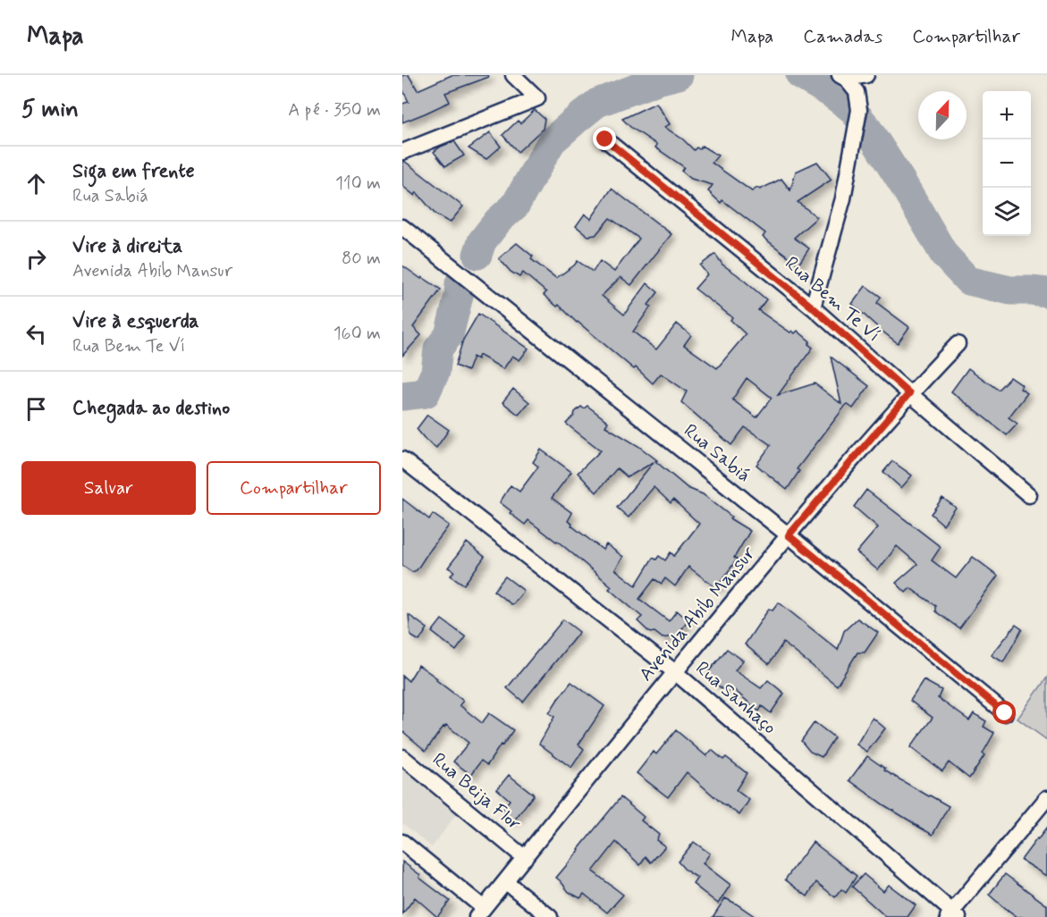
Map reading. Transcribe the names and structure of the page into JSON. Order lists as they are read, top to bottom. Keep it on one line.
{"streets":{"street":["Rua Bem Te Ví","Rua Sabiá","Avenida Abib Mansur","Rua Sanhaço","Rua Beija Flor"]},"crossings":[["Rua Bem Te Ví","Avenida Abib Mansur"],["Rua Sabiá","Avenida Abib Mansur"],["Avenida Abib Mansur","Rua Sanhaço"],["Avenida Abib Mansur","Rua Beija Flor"]],"north":"top","page":{"header":"Mapa","nav":["Mapa","Camadas","Compartilhar"],"heading":["5 min","A pé · 350 m"],"map_buttons":["+","−"],"list":[["Siga em frente","Rua Sabiá","110 m"],["Vire à direita","Avenida Abib Mansur","80 m"],["Vire à esquerda","Rua Bem Te Ví","160 m"],"Chegada ao destino"],"buttons":["Salvar","Compartilhar"]}}
